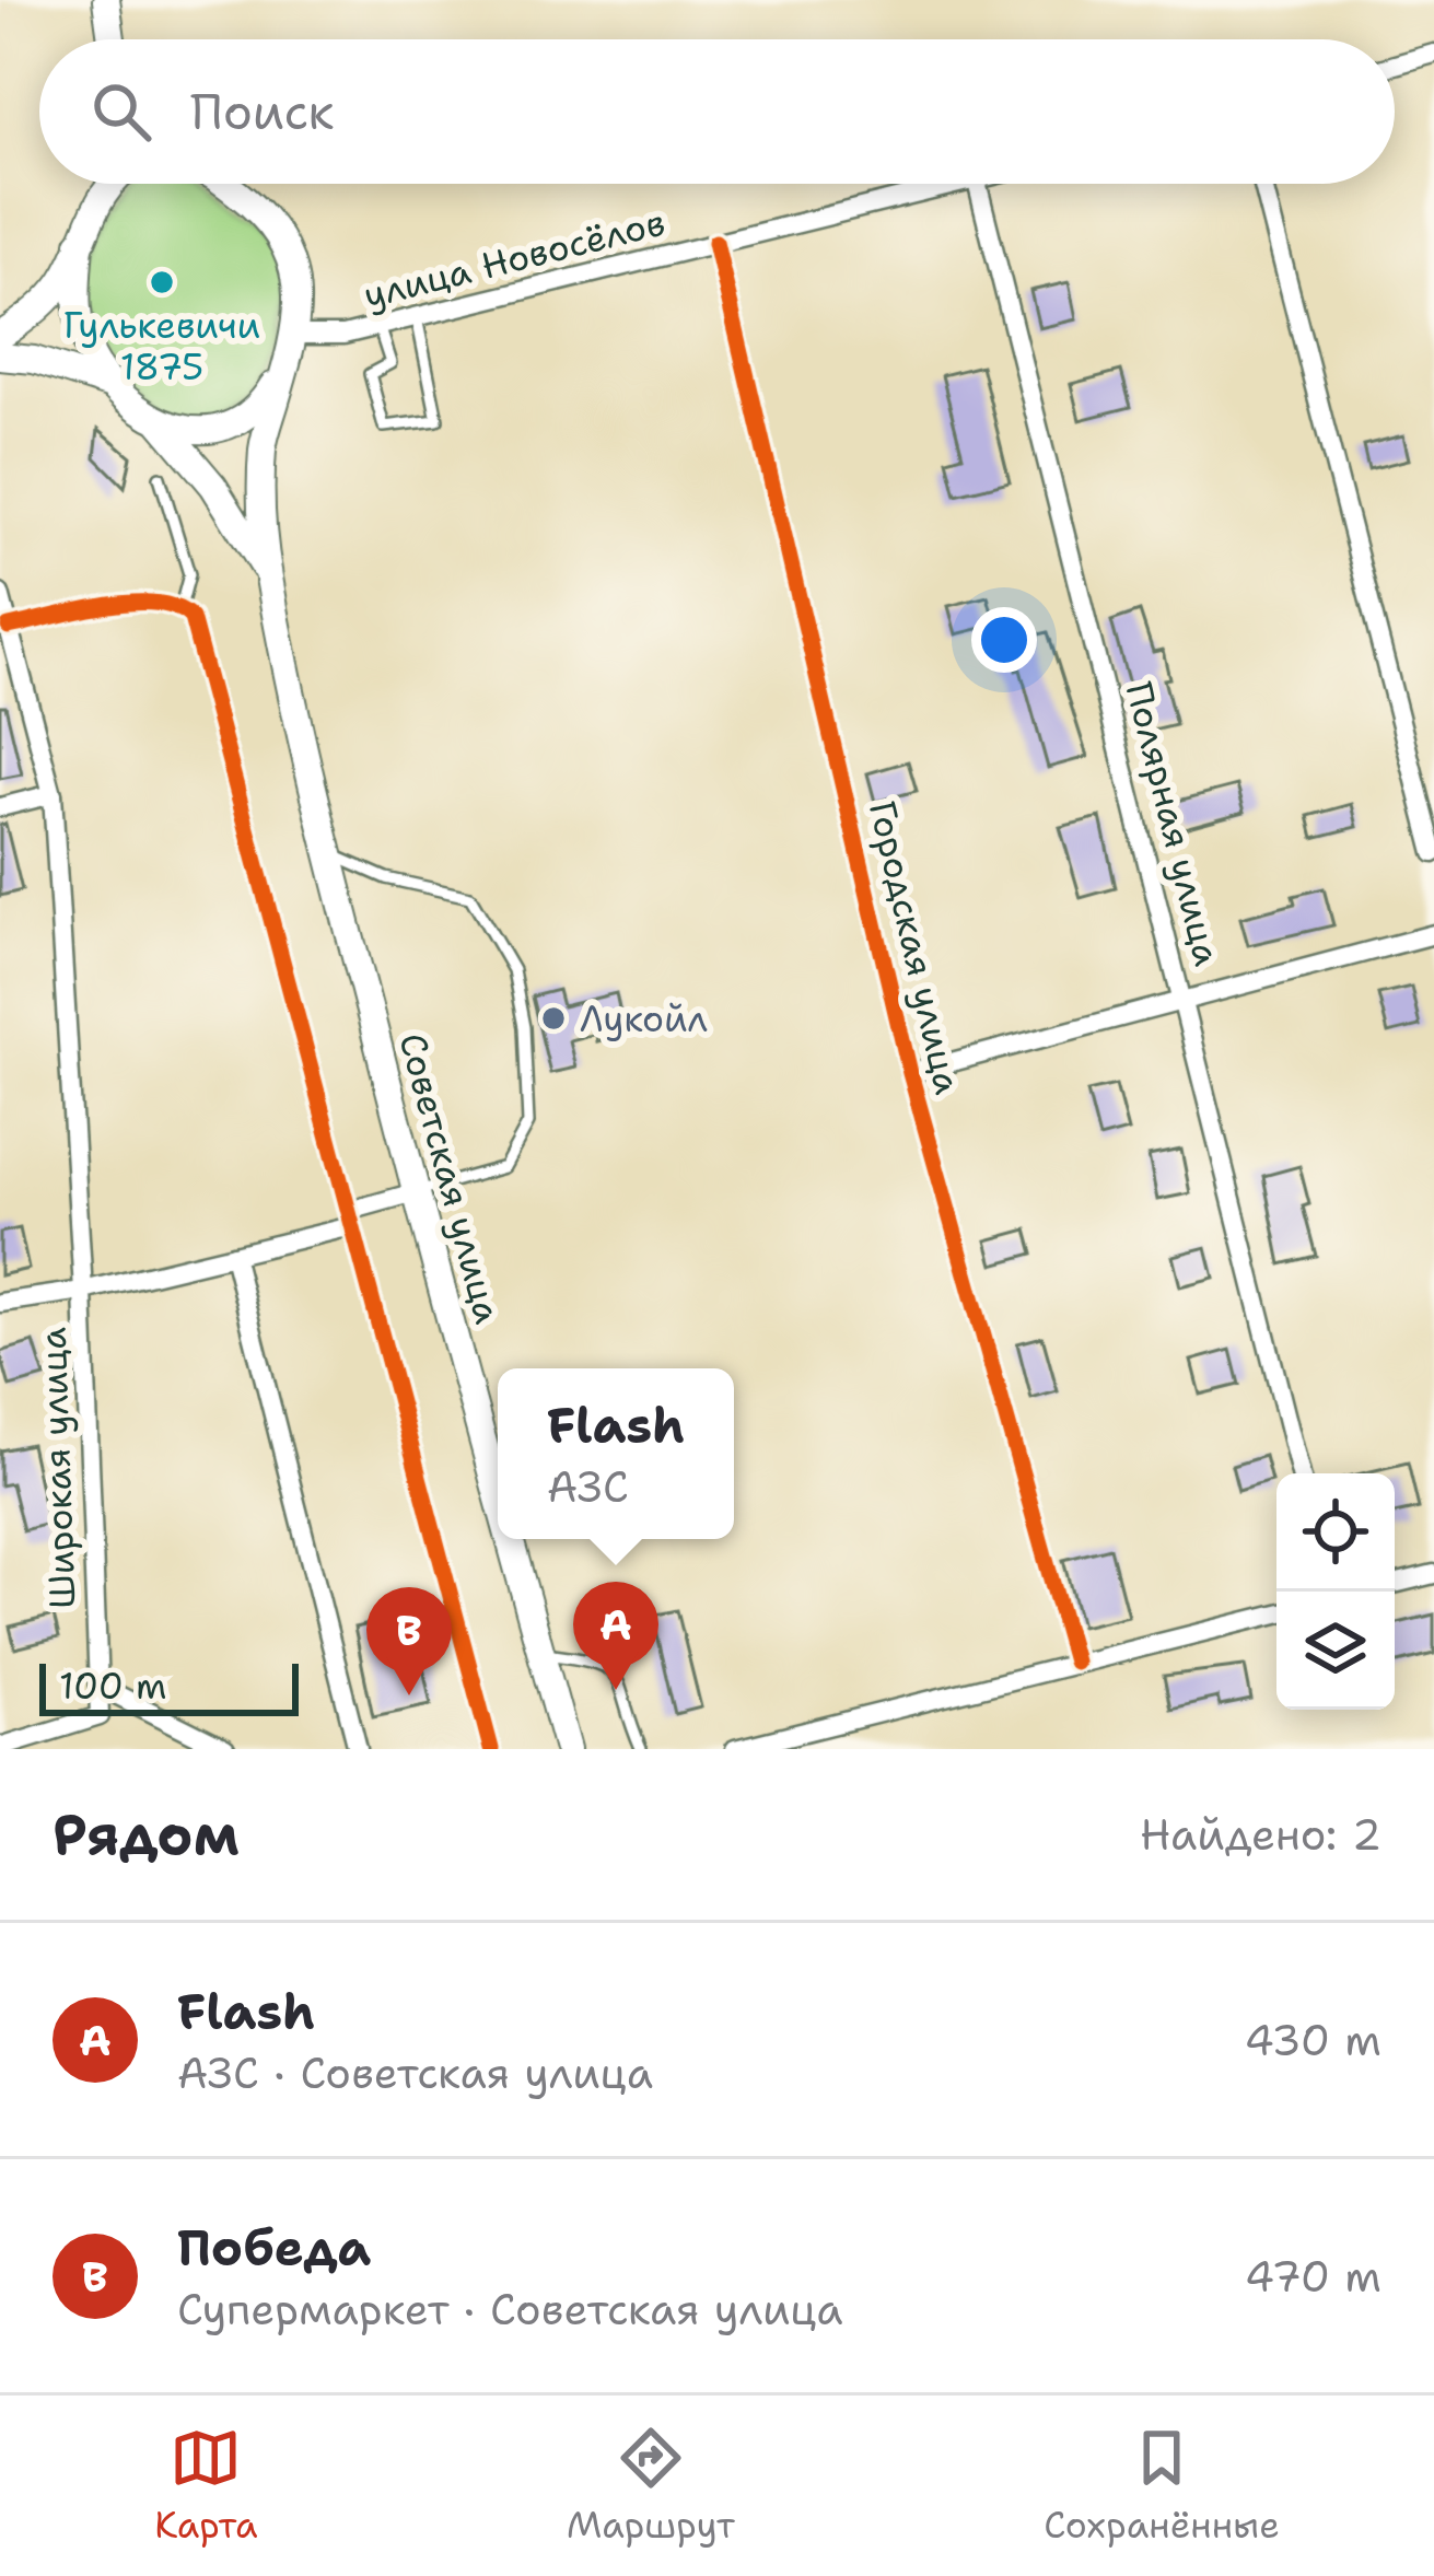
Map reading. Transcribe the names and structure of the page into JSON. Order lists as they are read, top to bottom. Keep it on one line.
{"streets":{"main road":["Советская улица"],"street":["улица Новосёлов","Полярная улица","Городская улица","Широкая улица"]},"crossings":[["улица Новосёлов","Городская улица"]],"places":["Гулькевичи 1875","Лукойл"],"scale_bar":"100 m","page":{"search":"Поиск","popup":["Flash","АЗС"],"pins":["A","B"],"scale":"100 m","heading":["Рядом","Найдено: 2"],"list":[{"mark":"A","name":"Flash","note":"АЗС · Советская улица","value":"430 m"},{"mark":"B","name":"Победа","note":"Супермаркет · Советская улица","value":"470 m"}],"nav":["Карта","Маршрут","Сохранённые"]}}
